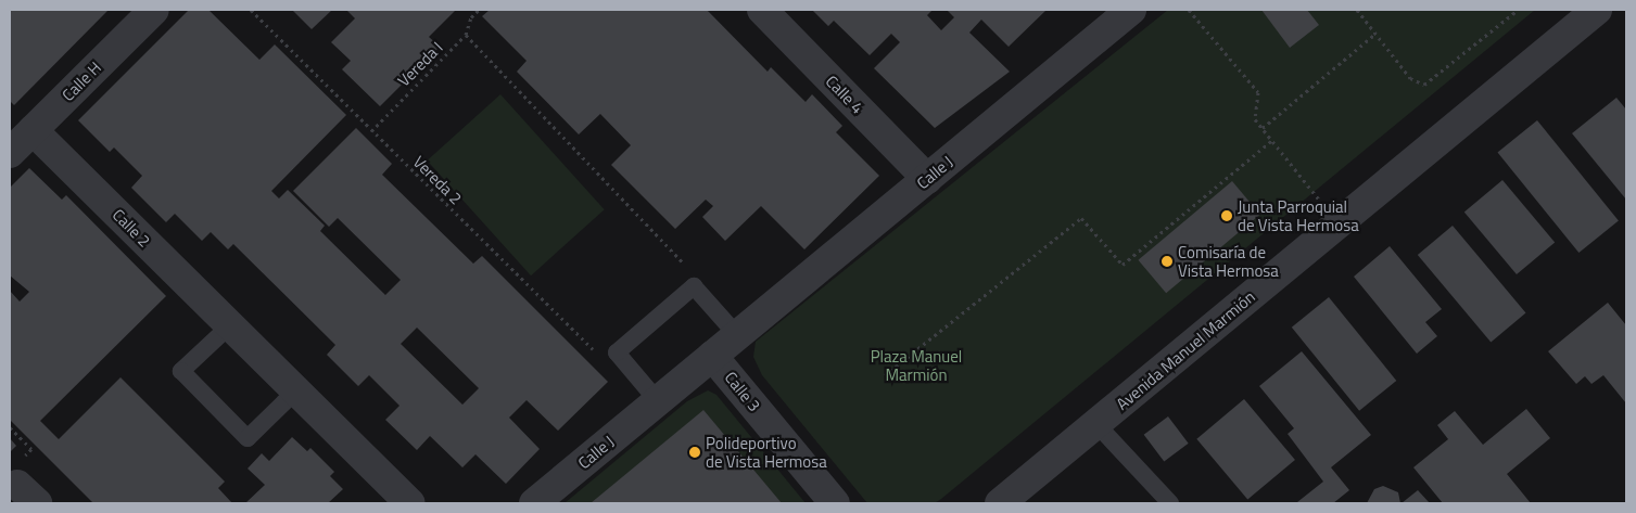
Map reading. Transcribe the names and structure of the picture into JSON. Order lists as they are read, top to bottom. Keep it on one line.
{"streets":{"street":["Calle H","Calle 4","Calle J","Calle 2","Avenida Manuel Marmión","Calle 3"],"path":["Vereda I","Vereda 2"]},"crossings":[["Vereda I","Vereda 2"],["Calle H","Calle 2"],["Calle 4","Calle J"],["Calle J","Calle 3"]],"parks":["Plaza Manuel Marmión"],"places":["Junta Parroquial de Vista Hermosa","Comisaría de Vista Hermosa","Polideportivo de Vista Hermosa"]}
